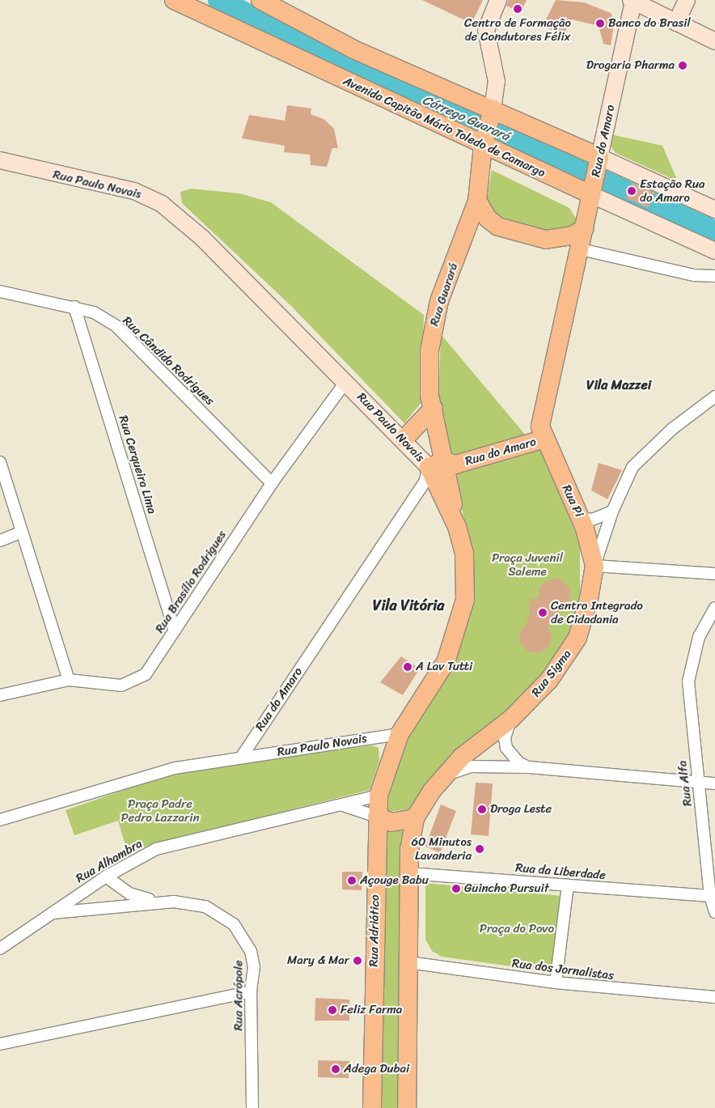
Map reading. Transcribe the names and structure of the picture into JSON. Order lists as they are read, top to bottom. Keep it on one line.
{"streets":{"main road":["Avenida Capitão Mário Toledo de Camargo","Rua do Amaro","Rua Paulo Novais","Rua Guarará","Rua Pi","Rua Sigma","Rua Adriático"],"street":["Rua Cândido Rodrigues","Rua Cerqueira Lima","Rua Brasílio Rodrigues","Rua Alfa","Rua Alhambra","Rua da Liberdade","Rua dos Jornalistas","Rua Acrópole"]},"crossings":[["Avenida Capitão Mário Toledo de Camargo","Rua do Amaro"],["Avenida Capitão Mário Toledo de Camargo","Rua Guarará"],["Rua do Amaro","Rua Paulo Novais"],["Rua do Amaro","Rua Guarará"],["Rua do Amaro","Rua Pi"],["Rua Paulo Novais","Rua Guarará"],["Rua Paulo Novais","Rua Brasílio Rodrigues"],["Rua Paulo Novais","Rua Adriático"],["Rua Guarará","Rua Adriático"],["Rua Cândido Rodrigues","Rua Cerqueira Lima"],["Rua Cândido Rodrigues","Rua Brasílio Rodrigues"],["Rua Cerqueira Lima","Rua Brasílio Rodrigues"],["Rua Pi","Rua Sigma"],["Rua Alfa","Rua da Liberdade"],["Rua Alhambra","Rua Adriático"],["Rua Alhambra","Rua Acrópole"]],"districts":["Vila Mazzei","Vila Vitória"],"water":["Córrego Guarará"],"parks":["Praça Juvenil Saleme","Praça Padre Pedro Lazzarin","Praça do Povo"],"places":["Centro de Formação de Condutores Félix","Banco do Brasil","Drogaria Pharma","Estação Rua do Amaro","Centro Integrado de Cidadania","A Lav Tutti","Droga Leste","60 Minutos Lavanderia","Açouge Babu","Guincho Pursuit","Mary & Mar","Feliz Farma","Adega Dubai"]}
